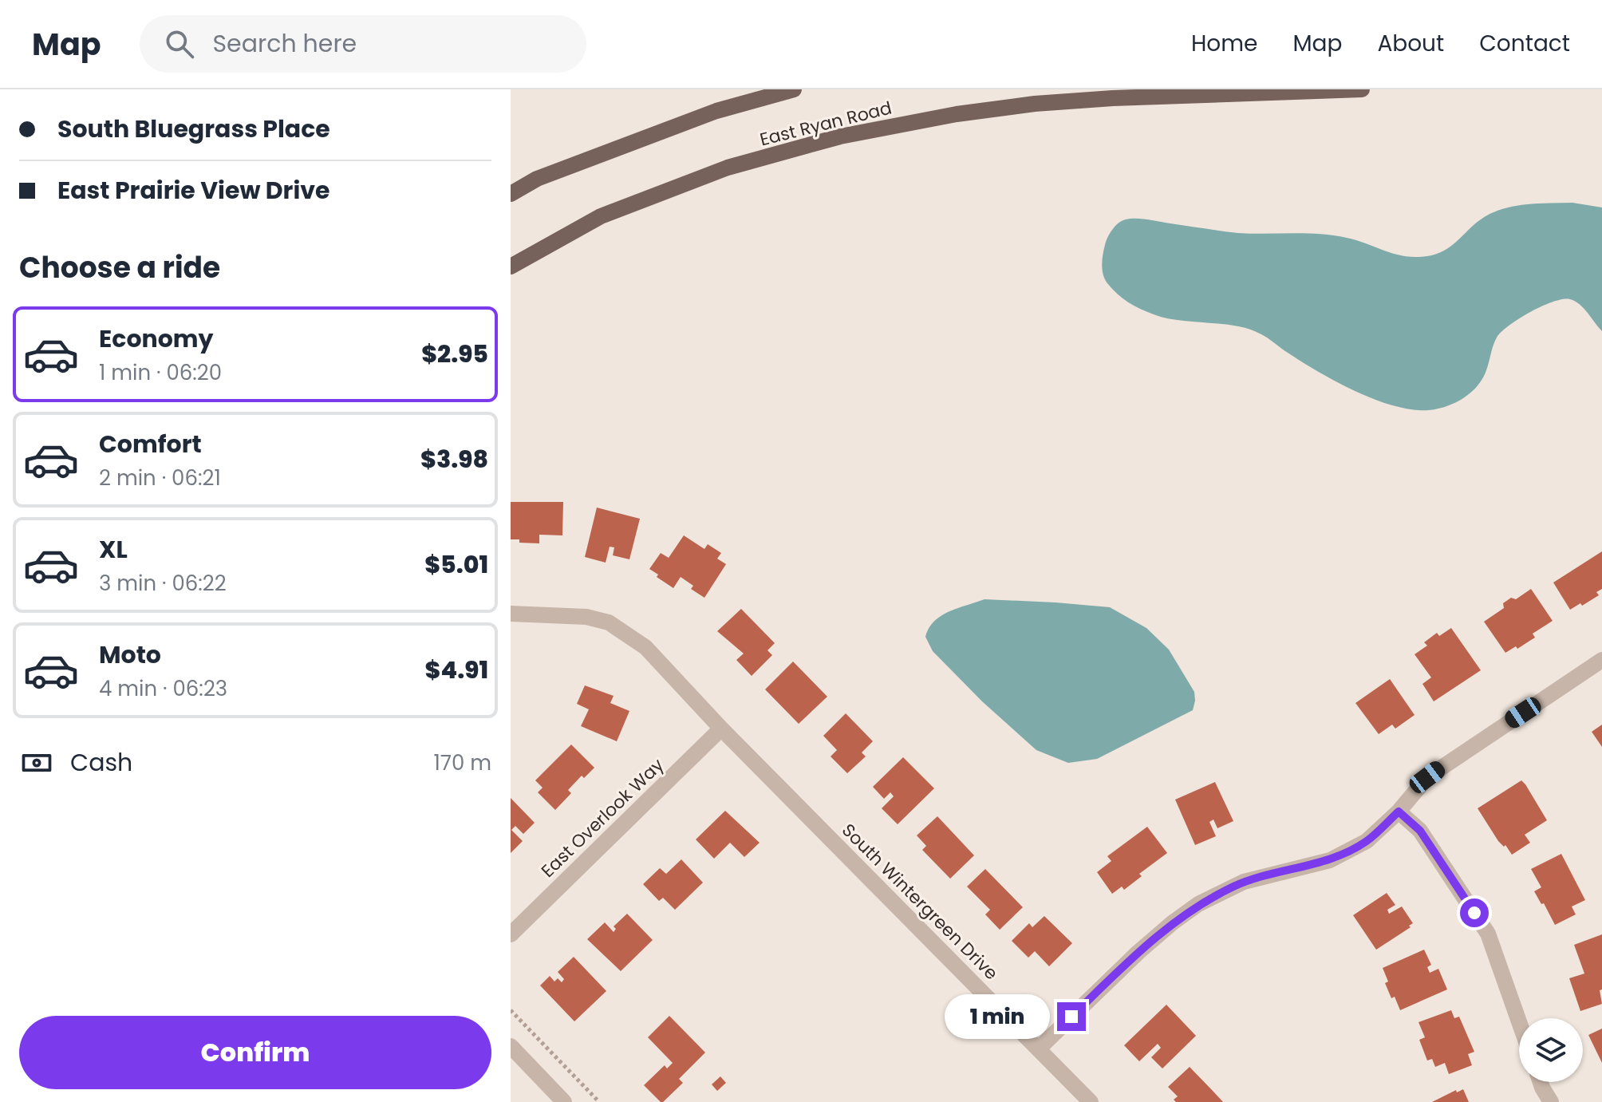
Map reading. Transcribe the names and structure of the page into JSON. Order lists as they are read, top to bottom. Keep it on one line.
{"streets":{"main road":["East Ryan Road"],"street":["East Overlook Way","South Wintergreen Drive"]},"crossings":[["East Overlook Way","South Wintergreen Drive"]],"page":{"header":"Map","search":"Search here","nav":["Home","Map","About","Contact"],"banner":["South Bluegrass Place","East Prairie View Drive"],"heading":"Choose a ride","list":[{"name":"Economy","note":"1 min · 06:20","value":"$2.95"},{"name":"Comfort","note":"2 min · 06:21","value":"$3.98"},{"name":"XL","note":"3 min · 06:22","value":"$5.01"},{"name":"Moto","note":"4 min · 06:23","value":"$4.91"}],"pay":["Cash","170 m"],"bubble":"1 min","buttons":"Confirm"}}
